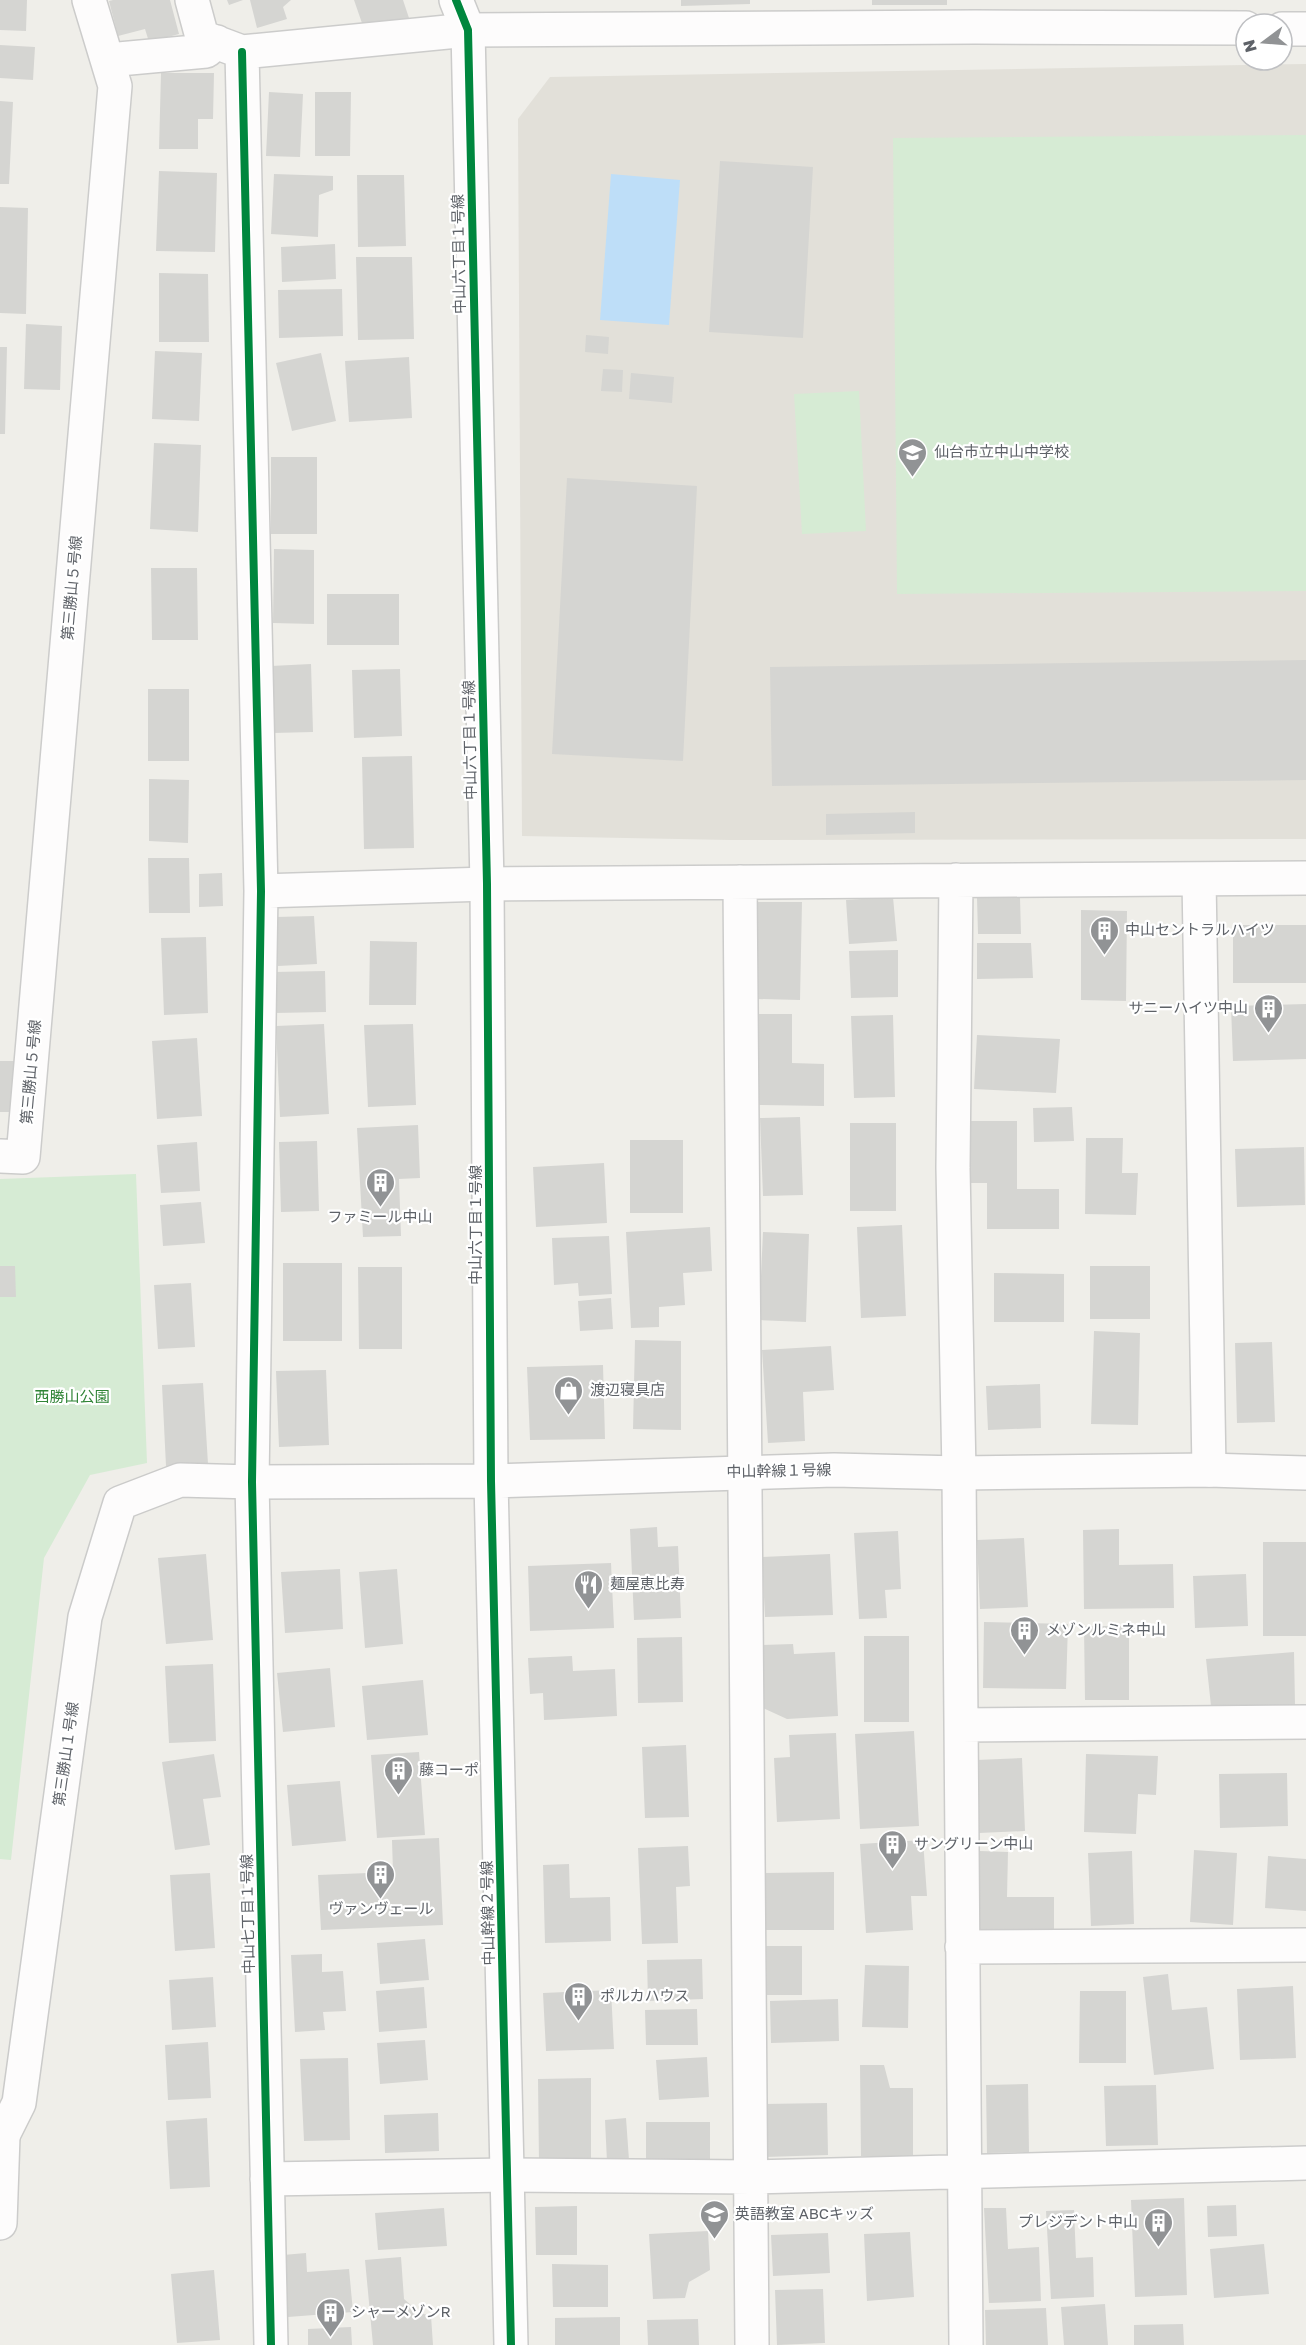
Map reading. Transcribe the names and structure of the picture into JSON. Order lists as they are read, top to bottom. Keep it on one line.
{"streets":{"street":["中山六丁目１号線","第三勝山５号線","中山幹線１号線","第三勝山１号線","中山幹線２号線","中山七丁目１号線"]},"crossings":[["中山六丁目１号線","中山幹線１号線"],["中山六丁目１号線","中山幹線２号線"],["中山幹線１号線","第三勝山１号線"],["中山幹線１号線","中山幹線２号線"],["中山幹線１号線","中山七丁目１号線"],["第三勝山１号線","中山七丁目１号線"]],"parks":["西勝山公園"],"places":{"school or university":["仙台市立中山中学校","英語教室 ABCキッズ"],"building":["中山セントラルハイツ","サニーハイツ中山","ファミール中山","メゾンルミネ中山","藤コーポ","サングリーン中山","ヴァンヴェール","ポルカハウス","プレジデント中山","シャーメゾンR"],"shop":["渡辺寝具店"],"restaurant":["麺屋恵比寿"]},"north":"left"}
